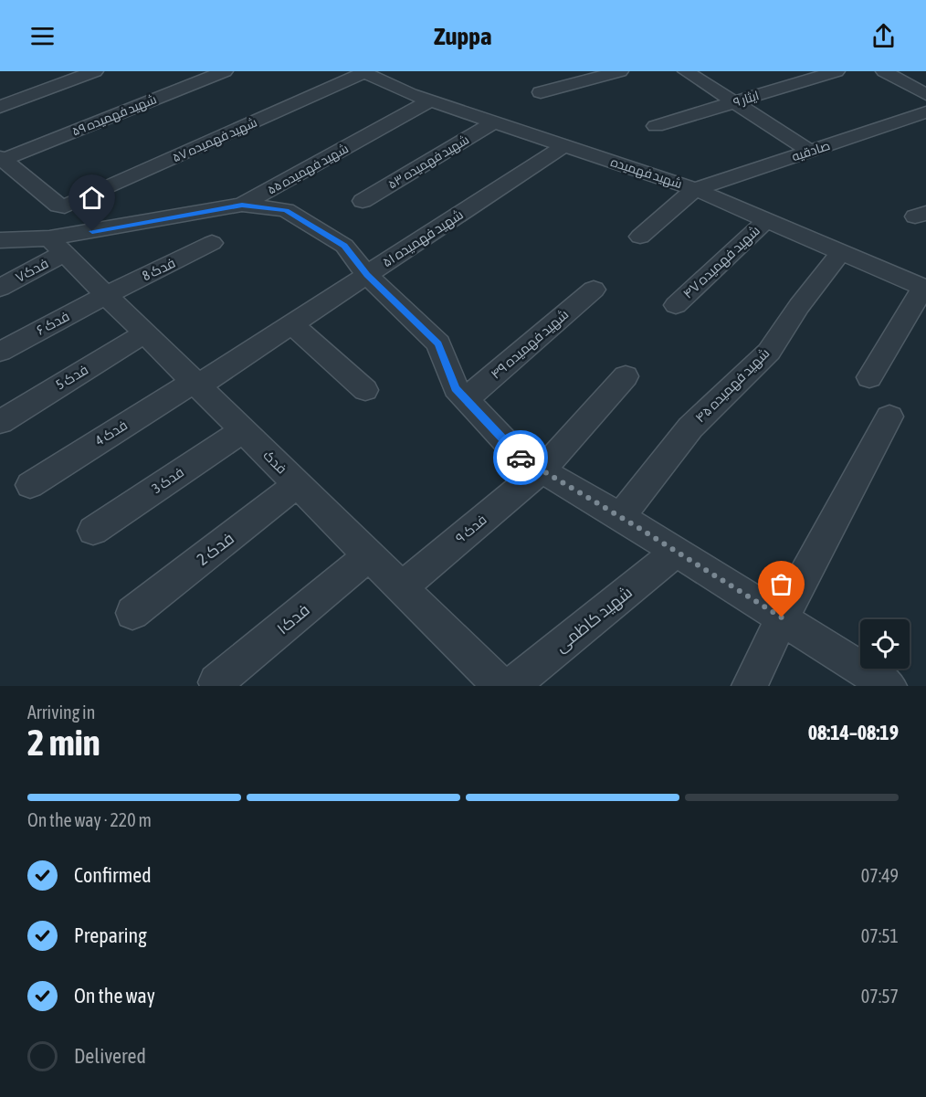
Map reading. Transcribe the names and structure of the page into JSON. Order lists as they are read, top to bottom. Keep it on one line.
{"streets":{"street":["ایثار ۹","شهید فهمیده ۵۹","شهید فهمیده ۵۷","صادقیه","شهید فهمیده ۵۳","شهید فهمیده ۵۵","شهید فهمیده","شهید فهمیده ۵۱","شهید فهمیده ۴۷","فدک 8","فدک۷","فدک ۶","شهید فهمیده ۴۹","فدک 5","شهید فهمیده ۴۵","فدک 4","فدک","فدک 3","فدک ۹","فدک 2","فدک۱","شهید کاظمی"]},"crossings":[["شهید فهمیده ۵۹","شهید فهمیده ۵۷"],["شهید فهمیده ۵۷","شهید فهمیده"],["صادقیه","شهید فهمیده"],["شهید فهمیده ۵۳","شهید فهمیده"],["شهید فهمیده ۵۵","شهید فهمیده"],["شهید فهمیده ۵۵","فدک۷"],["شهید فهمیده ۵۵","فدک"],["شهید فهمیده","شهید فهمیده ۵۱"],["شهید فهمیده","شهید فهمیده ۴۷"],["شهید فهمیده","شهید فهمیده ۴۵"],["شهید فهمیده ۵۱","فدک 4"],["شهید فهمیده ۵۱","فدک"],["فدک 8","فدک ۶"],["فدک 8","فدک"],["فدک۷","فدک"],["فدک ۶","فدک"],["فدک 5","فدک"],["فدک 4","فدک"],["فدک","فدک 3"],["فدک","فدک ۹"],["فدک","فدک 2"],["فدک","فدک۱"]],"page":{"header":"Zuppa","heading":["2 min","Arriving in","08:14–08:19"],"bar":"On the way · 220 m","list":[["Confirmed","07:49"],["Preparing","07:51"],["On the way","07:57"],"Delivered"]}}
